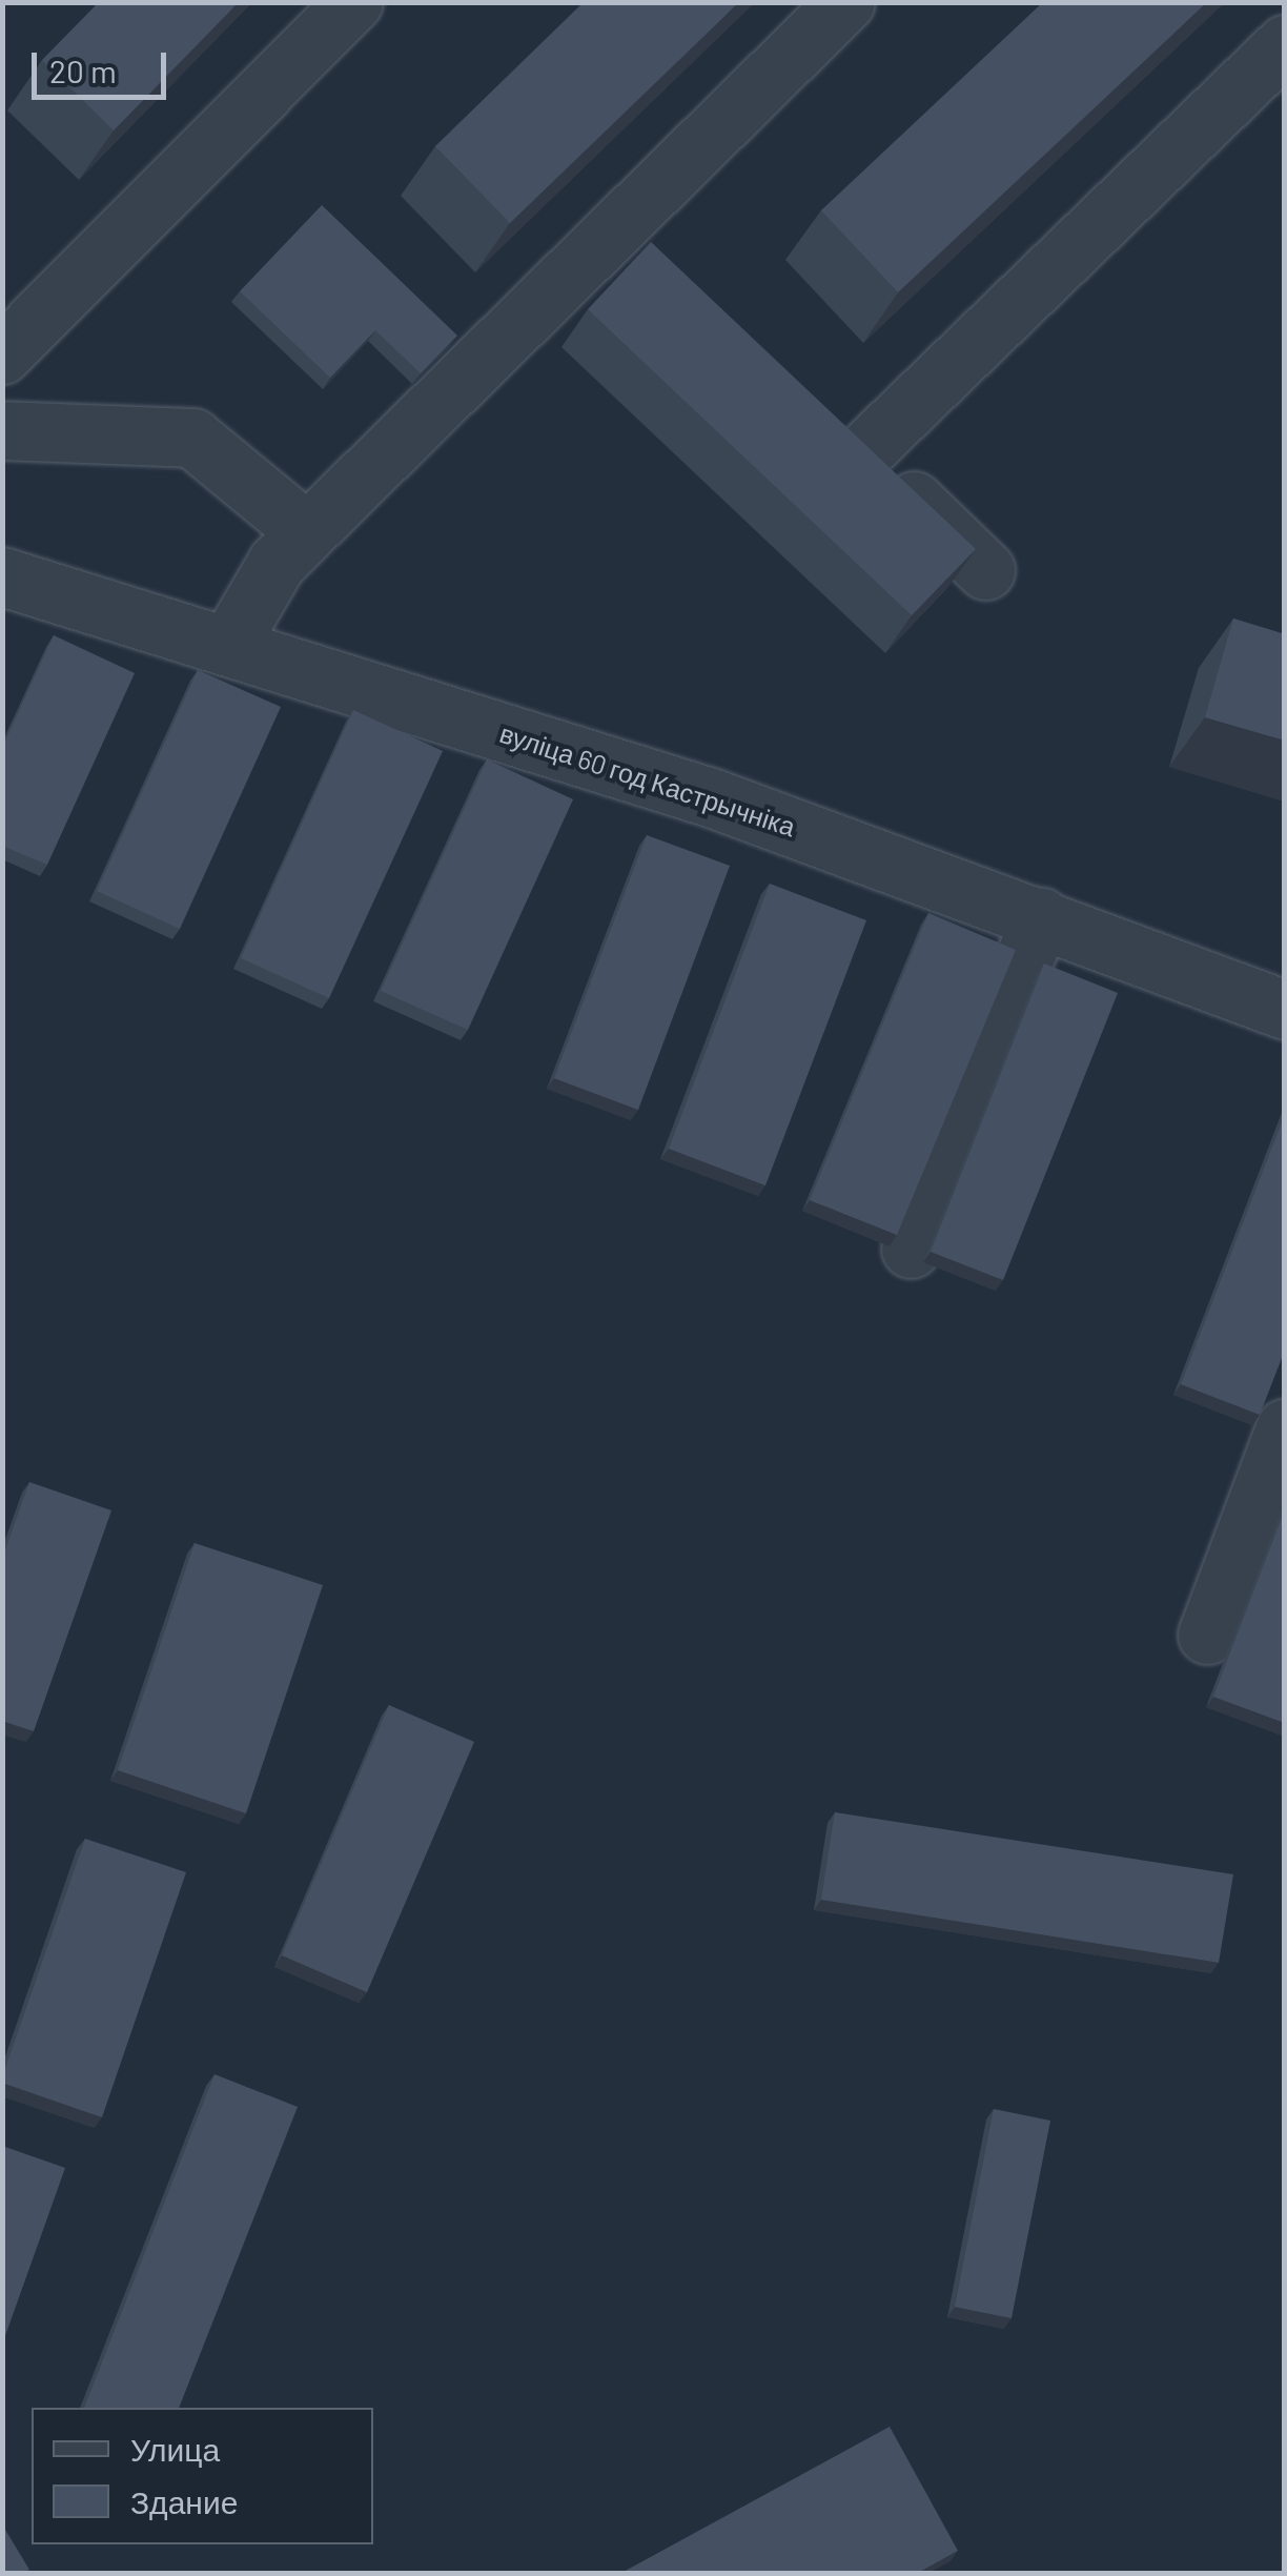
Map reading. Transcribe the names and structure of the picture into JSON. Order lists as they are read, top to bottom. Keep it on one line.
{"streets":{"street":["вуліца 60 год Кастрычніка"]},"legend":["Улица","Здание"],"scale_bar":"20 m"}
